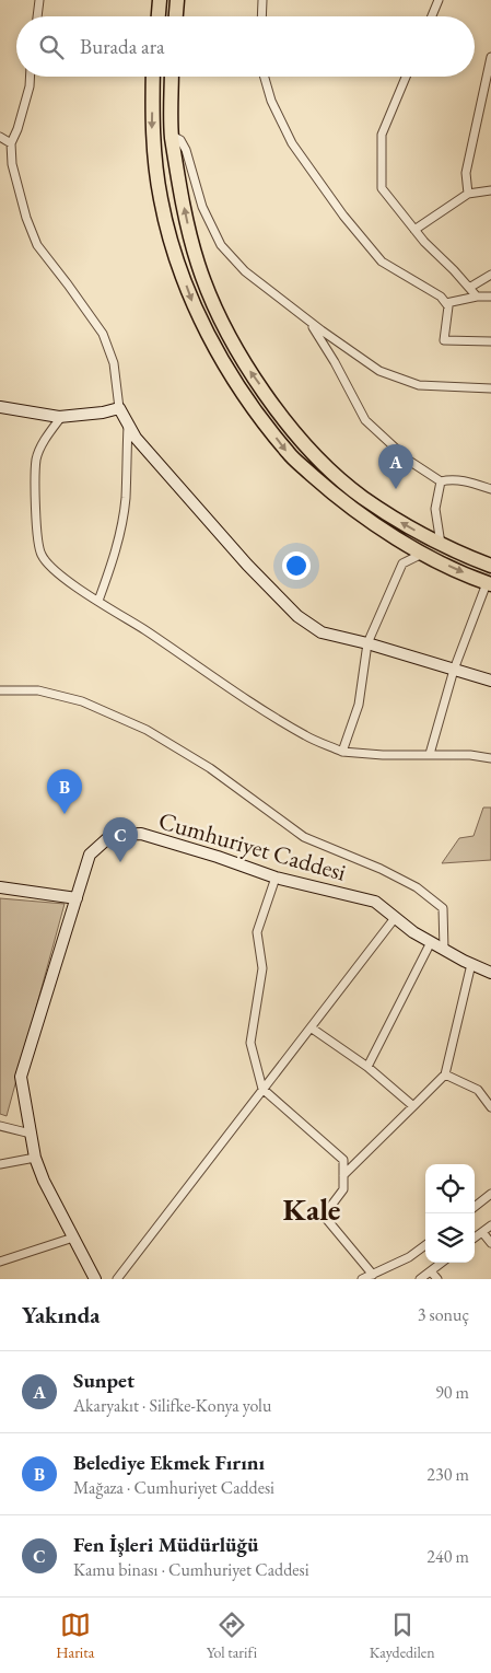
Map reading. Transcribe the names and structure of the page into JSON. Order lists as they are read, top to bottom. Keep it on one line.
{"streets":{"street":["Cumhuriyet Caddesi"]},"districts":["Kale"],"page":{"search":"Burada ara","pins":["A","B","C"],"heading":["Yakında","3 sonuç"],"list":[{"mark":"A","name":"Sunpet","note":"Akaryakıt · Silifke-Konya yolu","value":"90 m"},{"mark":"B","name":"Belediye Ekmek Fırını","note":"Mağaza · Cumhuriyet Caddesi","value":"230 m"},{"mark":"C","name":"Fen İşleri Müdürlüğü","note":"Kamu binası · Cumhuriyet Caddesi","value":"240 m"}],"nav":["Harita","Yol tarifi","Kaydedilen"]}}
